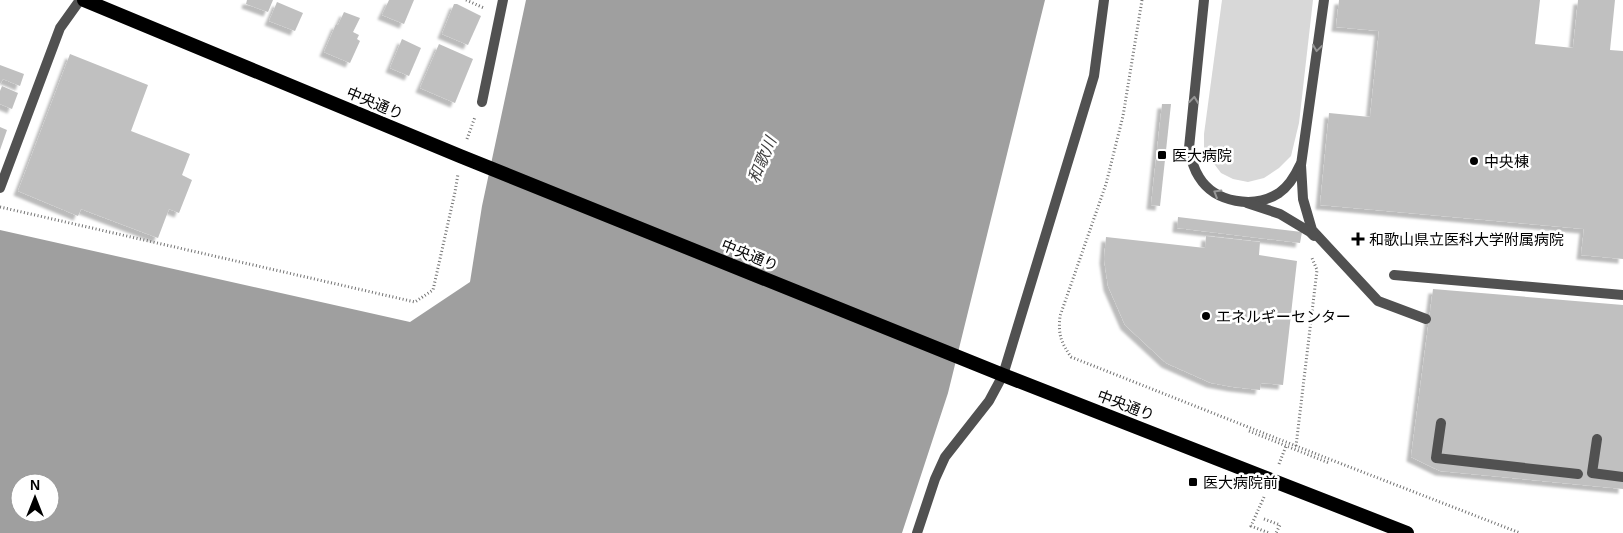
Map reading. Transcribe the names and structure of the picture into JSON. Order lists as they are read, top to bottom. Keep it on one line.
{"streets":{"highway":["中央通り"]},"water":["和歌川"],"places":{"transit":["医大病院","医大病院前"],"other":["中央棟","エネルギーセンター"],"health":["和歌山県立医科大学附属病院"]},"north":"top"}
